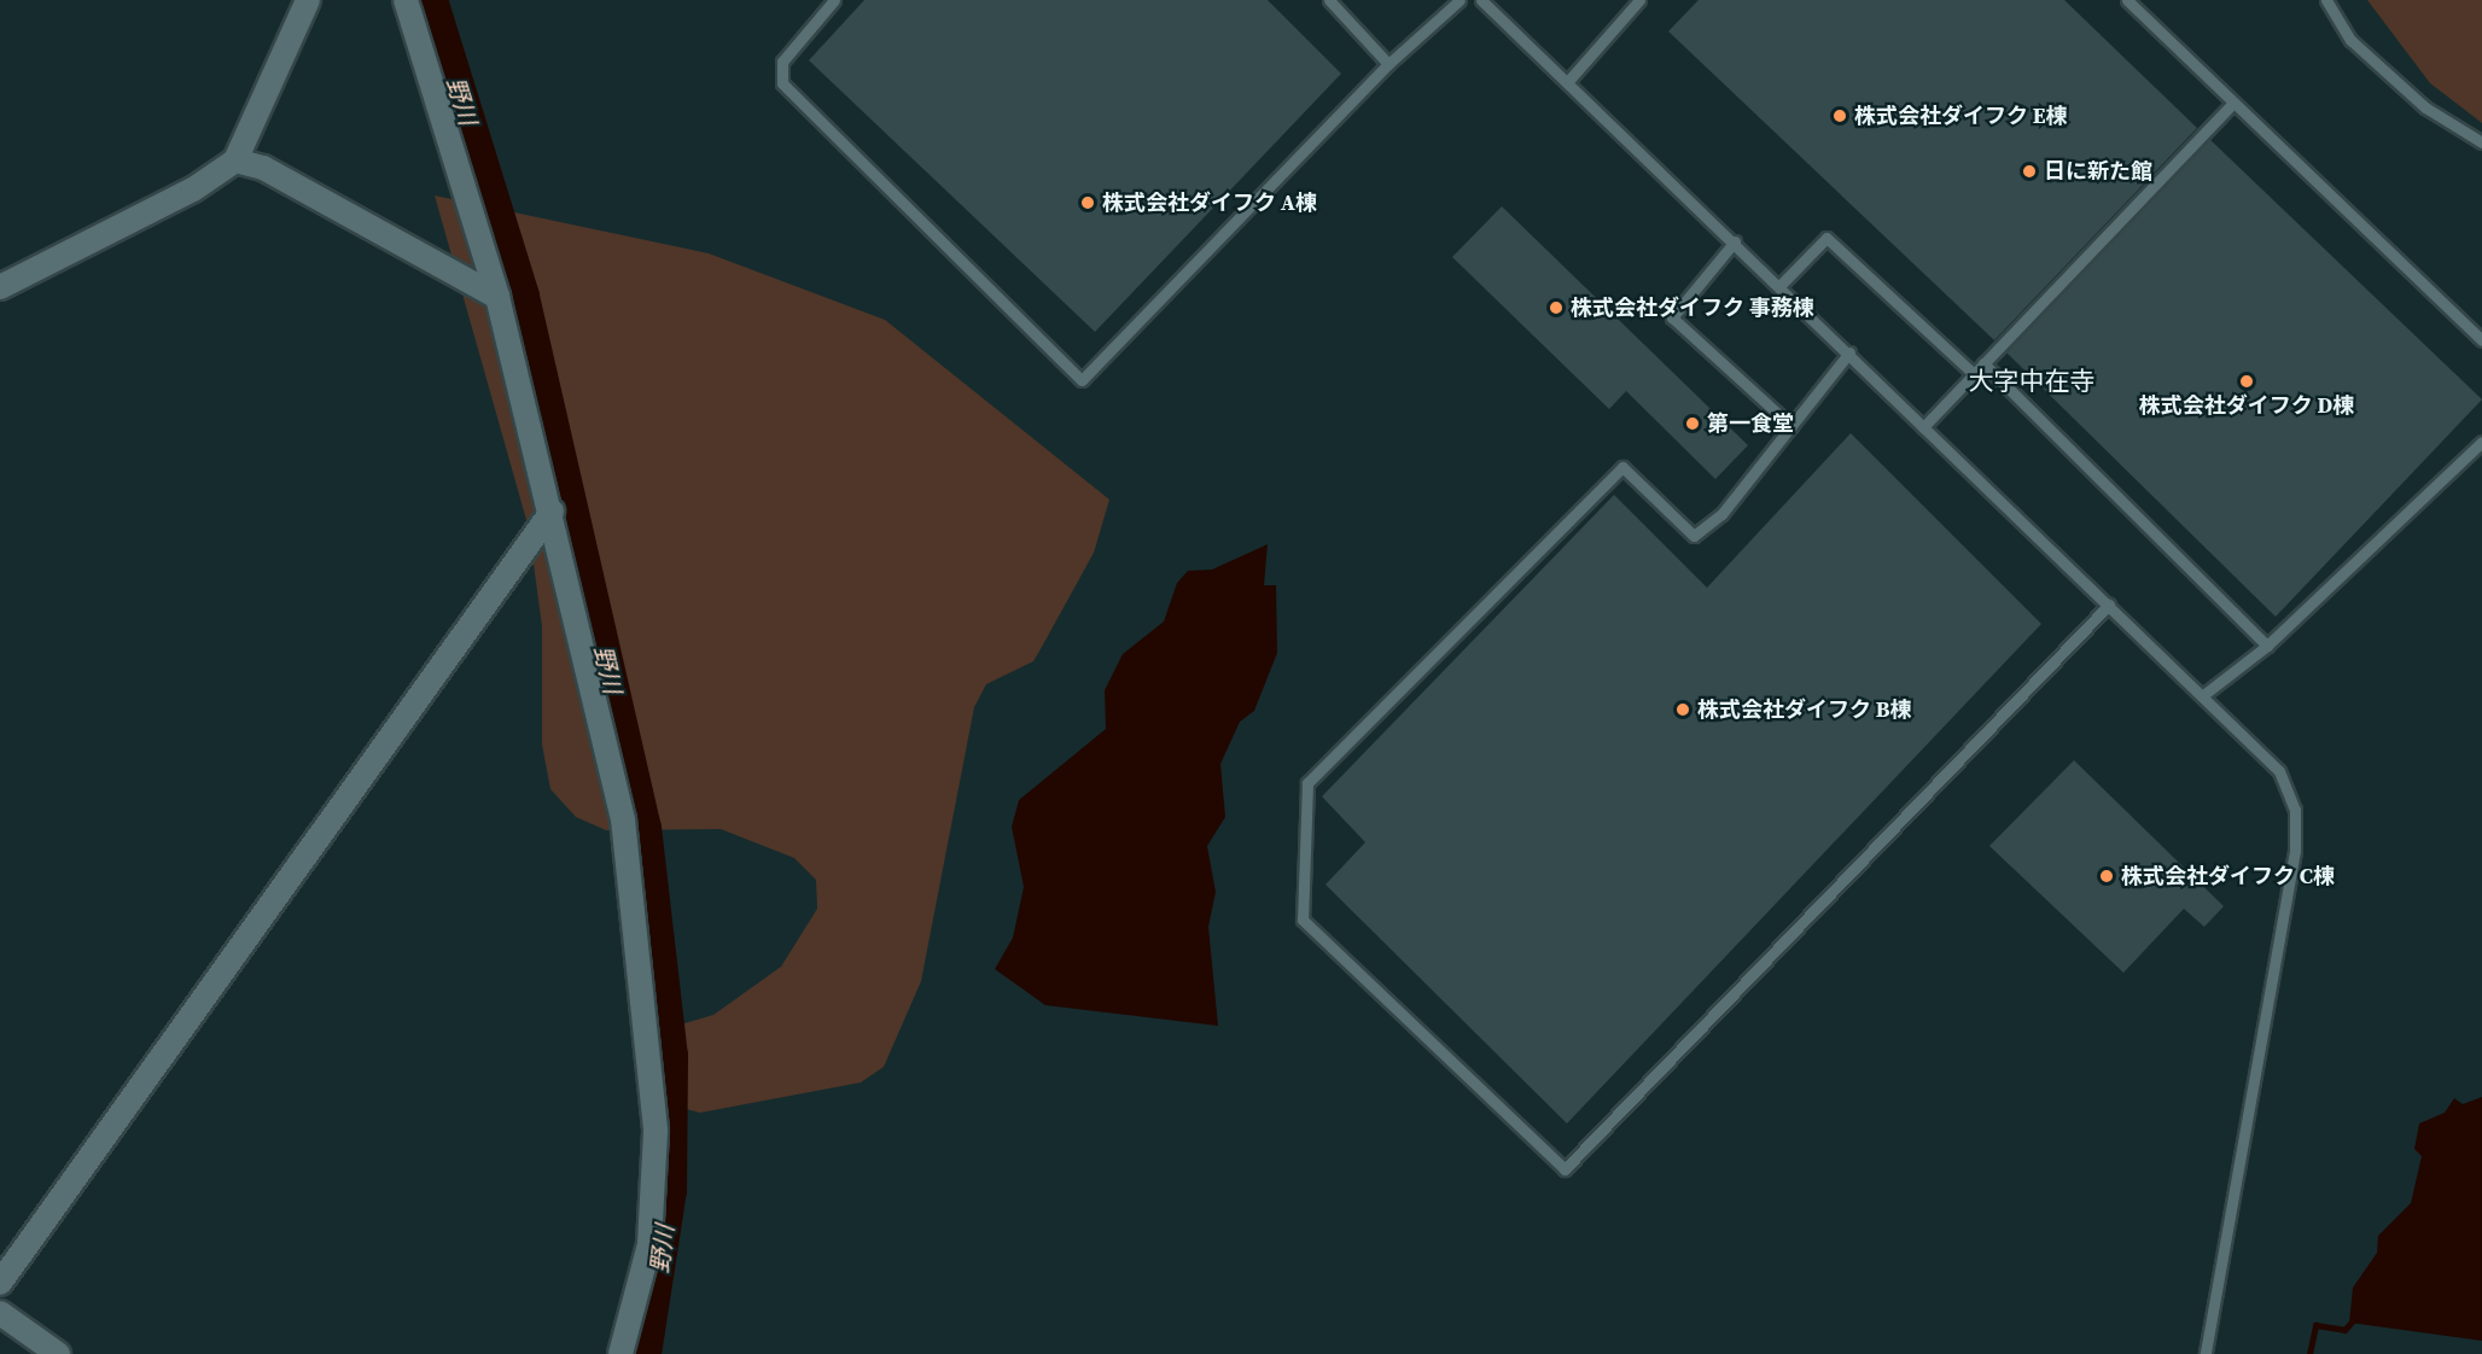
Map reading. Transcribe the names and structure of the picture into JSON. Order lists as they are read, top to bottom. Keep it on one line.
{"districts":["大字中在寺"],"water":["野川"],"places":["株式会社ダイフク E棟","日に新た館","株式会社ダイフク A棟","株式会社ダイフク 事務棟","株式会社ダイフク D棟","第一食堂","株式会社ダイフク B棟","株式会社ダイフク C棟"]}
